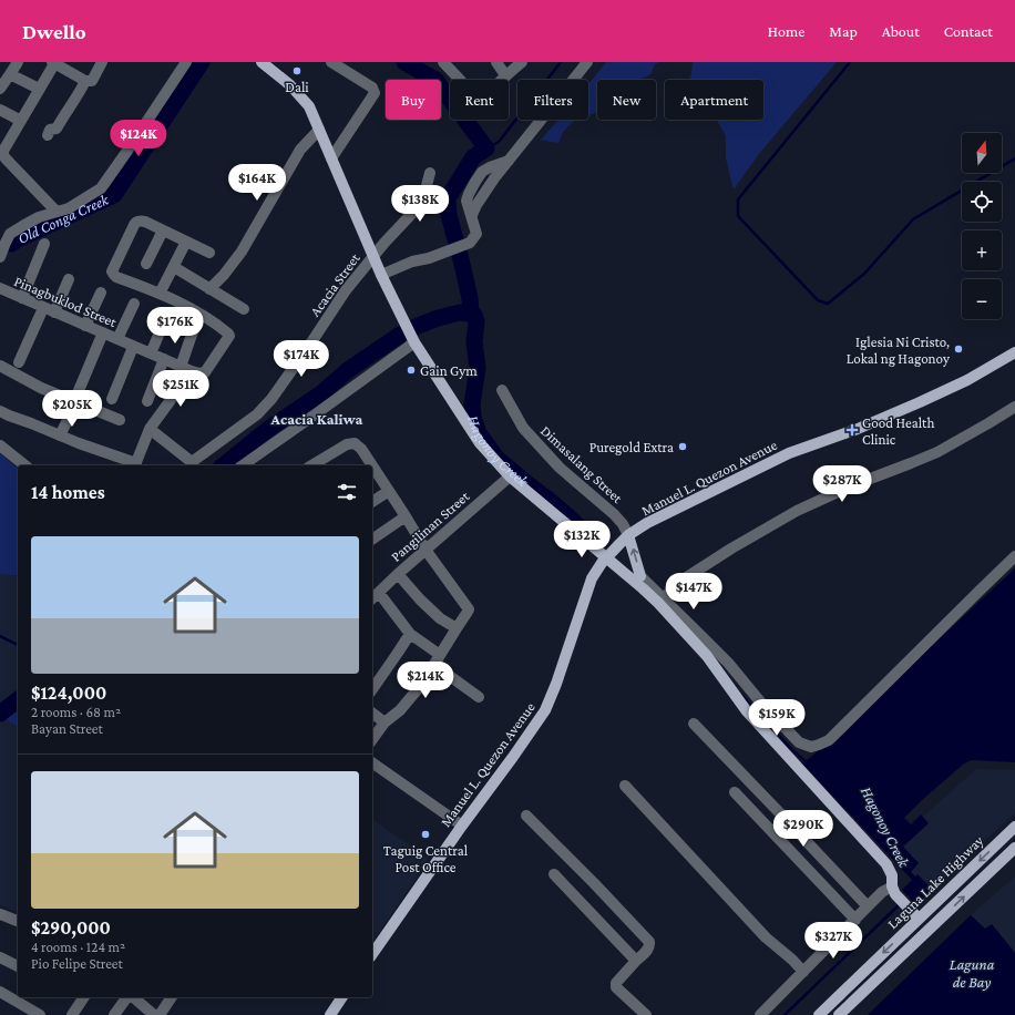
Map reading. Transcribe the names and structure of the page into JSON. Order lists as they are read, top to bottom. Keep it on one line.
{"streets":{"main road":["Manuel L. Quezon Avenue","Laguna Lake Highway"],"street":["Acacia Street","Pinagbuklod Street","Dimasalang Street","Pangilinan Street"]},"crossings":[["Dimasalang Street","Manuel L. Quezon Avenue"]],"districts":["Acacia Kaliwa"],"water":["Old Conga Creek","Hagonoy Creek","Laguna de Bay"],"places":{"other":["Dali","Iglesia Ni Cristo, Lokal ng Hagonoy","Gain Gym","Puregold Extra","Taguig Central Post Office"],"health":["Good Health Clinic"]},"north":"top","page":{"header":"Dwello","nav":["Home","Map","About","Contact"],"chip":["Buy","Rent","Filters","New","Apartment"],"price":["$124K","$164K","$138K","$176K","$174K","$251K","$205K","$287K","$132K","$147K","$214K","$159K","$290K","$327K"],"map_buttons":["+","−"],"heading":"14 homes","list":[{"name":"$124,000","note":"2 rooms · 68 m² · Bayan Street"},{"name":"$290,000","note":"4 rooms · 124 m² · Pio Felipe Street"}]}}
